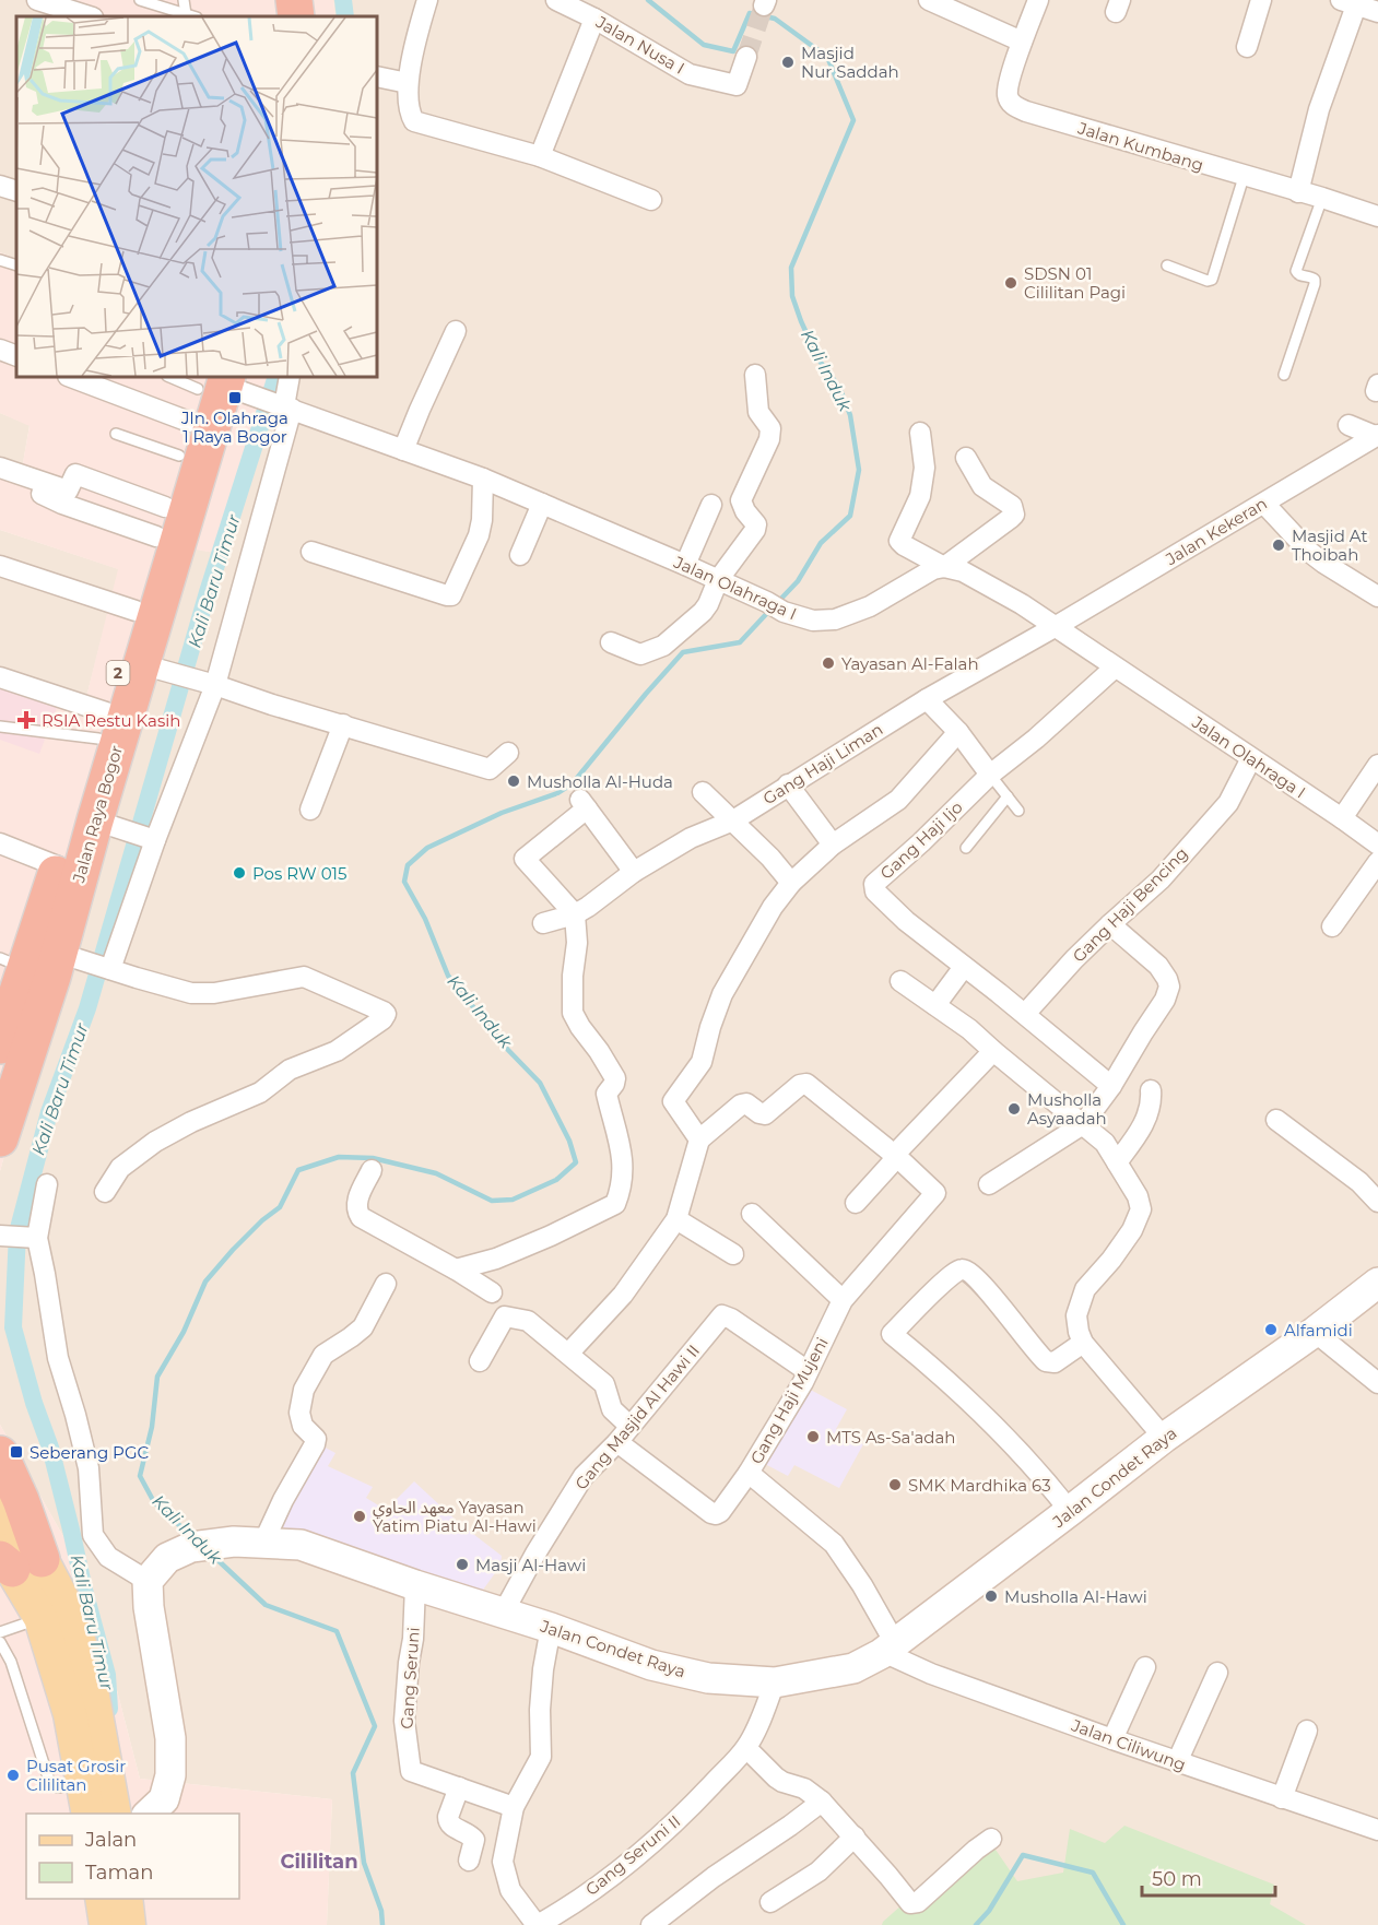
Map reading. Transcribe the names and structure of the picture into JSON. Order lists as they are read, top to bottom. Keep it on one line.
{"streets":{"highway":["2","Jalan Raya Bogor"],"street":["Jalan Nusa I","Jalan Kumbang","Jalan Kekeran","Jalan Olahraga I","Gang Haji Liman","Gang Haji Ijo","Gang Haji Bencing","Gang Haji Mujeni","Gang Masjid Al Hawi II","Jalan Condet Raya","Gang Seruni","Jalan Ciliwung","Gang Seruni II"]},"crossings":[["Jalan Kekeran","Jalan Olahraga I"],["Jalan Kekeran","Gang Haji Liman"],["Jalan Olahraga I","Gang Haji Liman"],["Jalan Olahraga I","Jalan Raya Bogor"],["Jalan Olahraga I","Gang Haji Ijo"],["Jalan Olahraga I","Gang Haji Bencing"],["Gang Haji Ijo","Gang Haji Bencing"],["Gang Haji Mujeni","Gang Masjid Al Hawi II"],["Gang Haji Mujeni","Jalan Condet Raya"],["Gang Haji Mujeni","Jalan Ciliwung"],["Gang Masjid Al Hawi II","Jalan Condet Raya"],["Jalan Condet Raya","Gang Seruni"],["Jalan Condet Raya","Jalan Ciliwung"],["Jalan Condet Raya","Gang Seruni II"]],"districts":["Cililitan"],"water":["Kali Induk","Kali Baru Timur"],"places":{"other":["Masjid Nur Saddah","SDSN 01 Cililitan Pagi","Masjid At Thoibah","Yayasan Al-Falah","Musholla Al-Huda","Pos RW 015","Musholla Asyaadah","Alfamidi","MTS As-Sa'adah","SMK Mardhika 63","معهد الحاوي Yayasan Yatim Piatu Al-Hawi","Masji Al-Hawi","Musholla Al-Hawi","Pusat Grosir Cililitan"],"transit":["Jln. Olahraga 1 Raya Bogor","Seberang PGC"],"health":["RSIA Restu Kasih"]},"legend":["Jalan","Taman"],"scale_bar":"50 m"}
